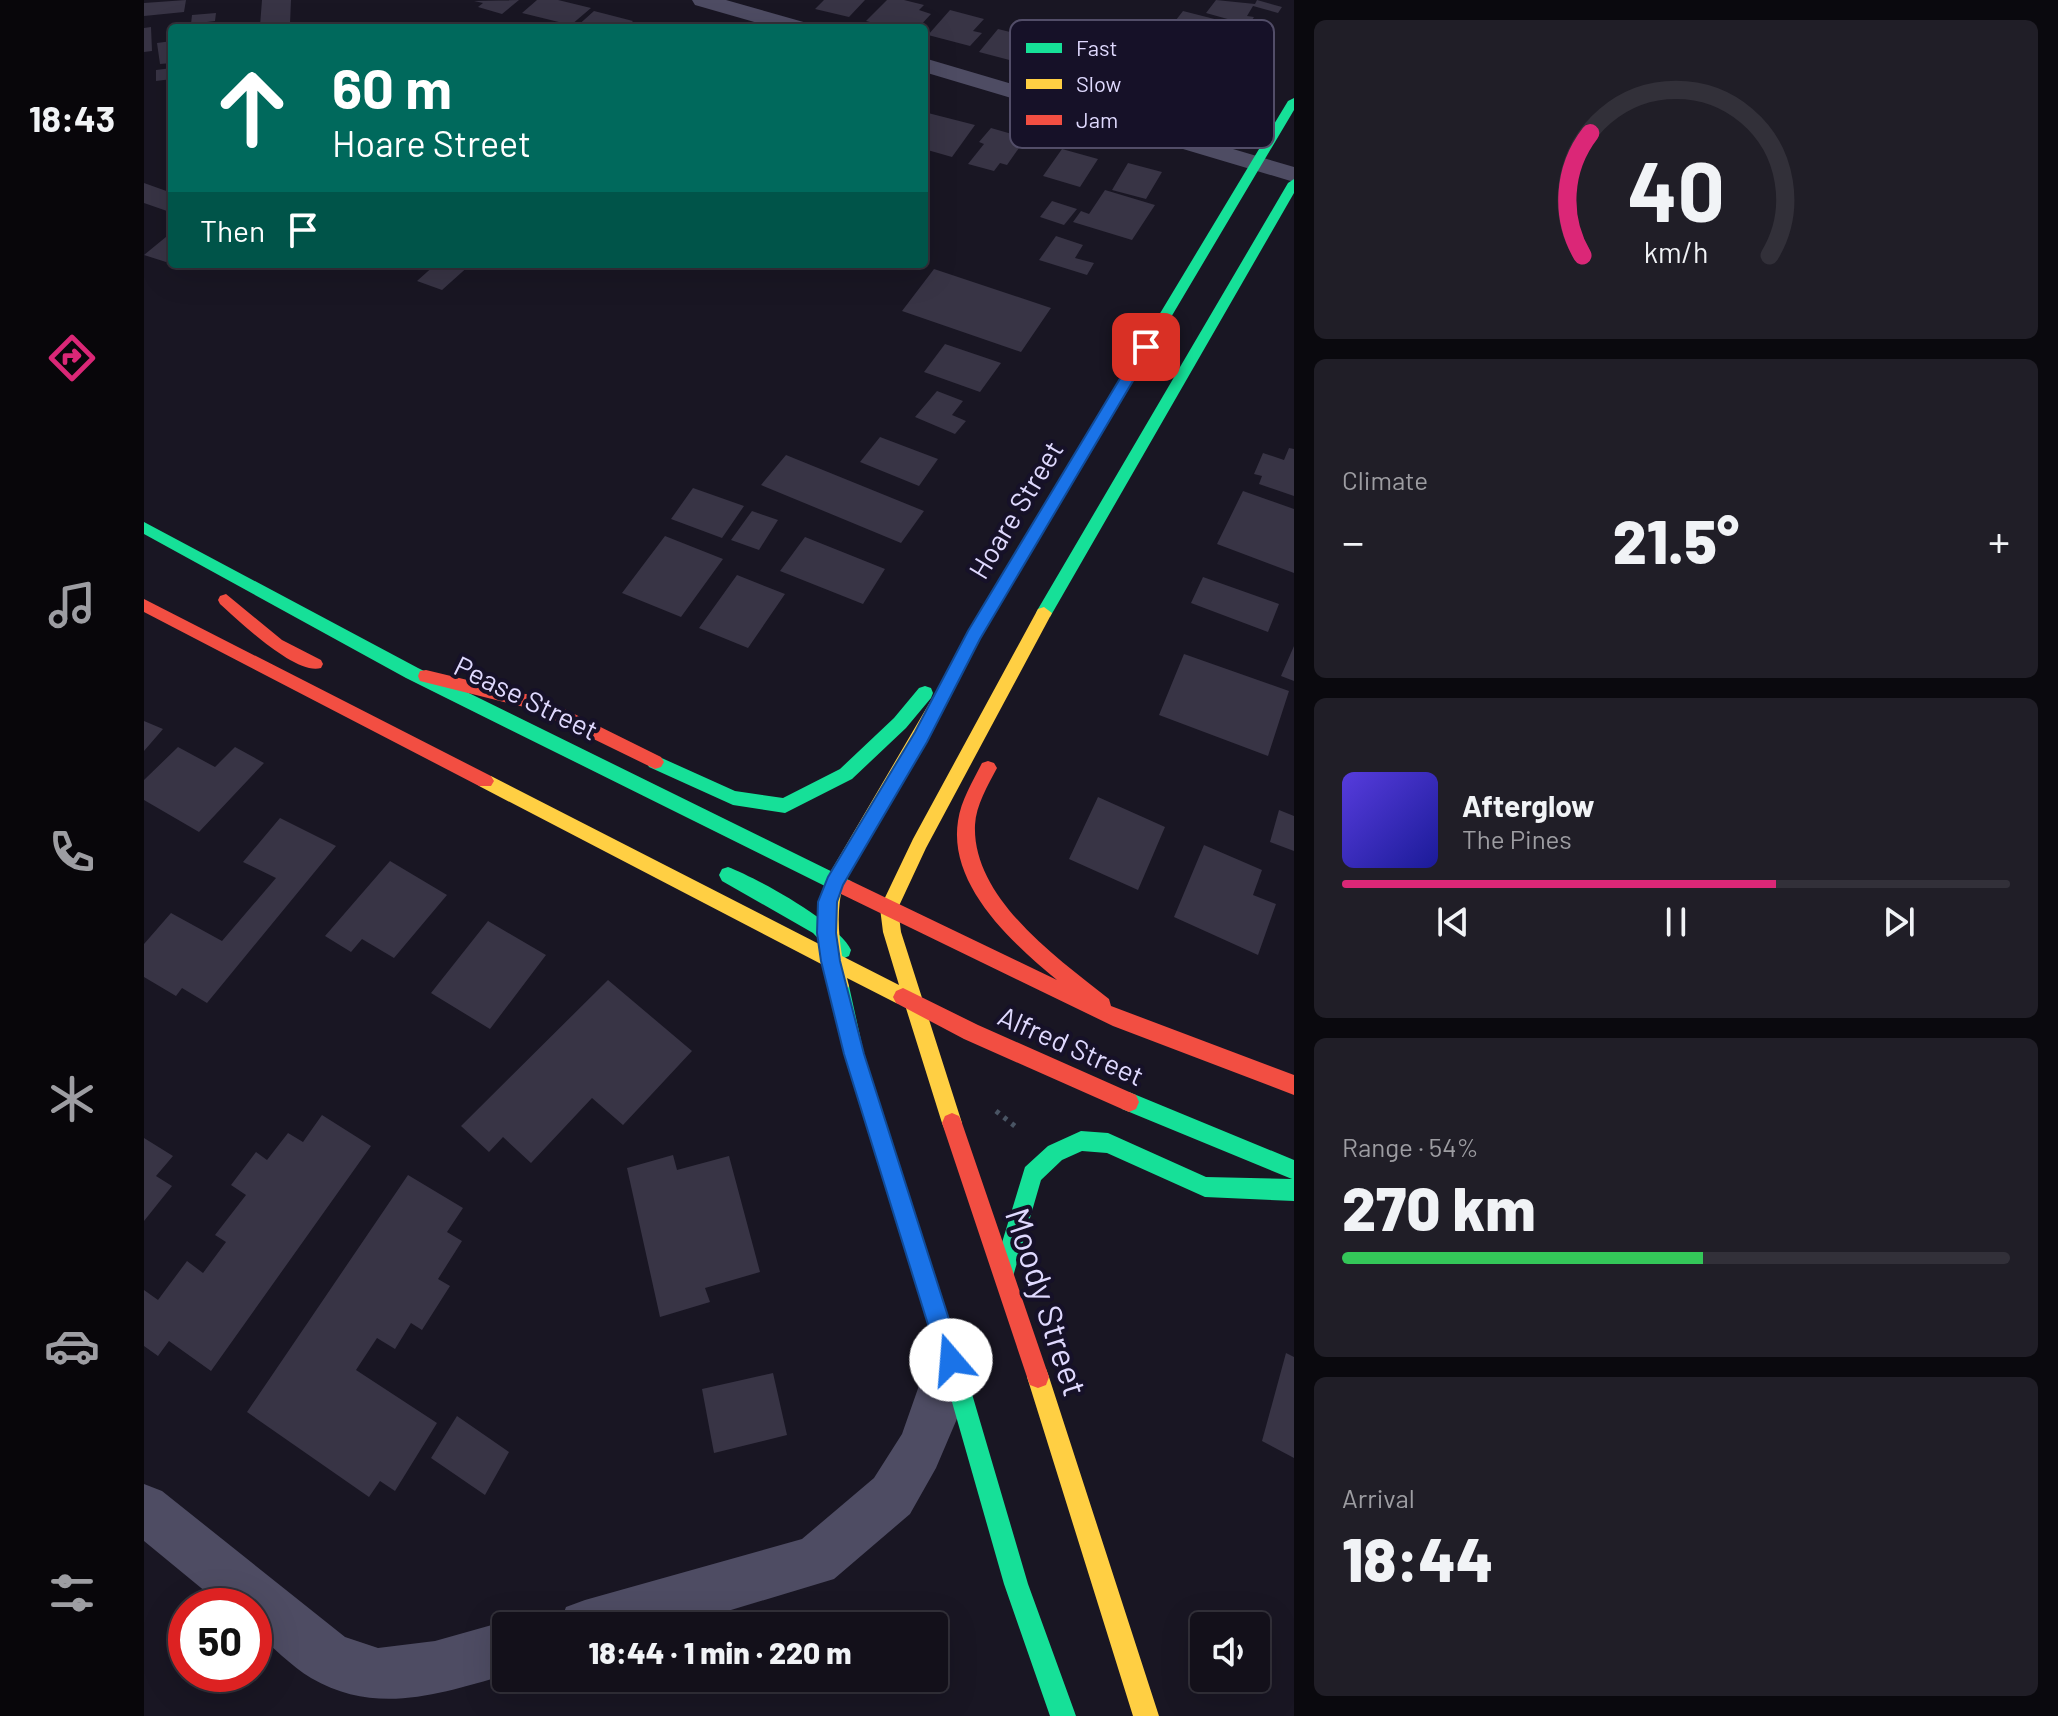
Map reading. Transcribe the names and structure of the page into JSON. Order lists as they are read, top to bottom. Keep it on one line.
{"streets":{"main road":["Hoare Street","Pease Street","Alfred Street","Moody Street"]},"crossings":[["Hoare Street","Pease Street"],["Hoare Street","Alfred Street"],["Pease Street","Alfred Street"],["Pease Street","Moody Street"],["Alfred Street","Moody Street"]],"legend":["Fast","Slow","Jam"],"page":{"tabs":"18:43","turn":["60 m","Hoare Street"],"then":"Then","tile":["Climate",["Range · 54%","270 km"],["Arrival","18:44"]],"heat":["−","21.5°","+"],"song":["Afterglow","The Pines"],"limit":"50","trip":"18:44 · 1 min · 220 m","gauge":["40","km/h"]}}
